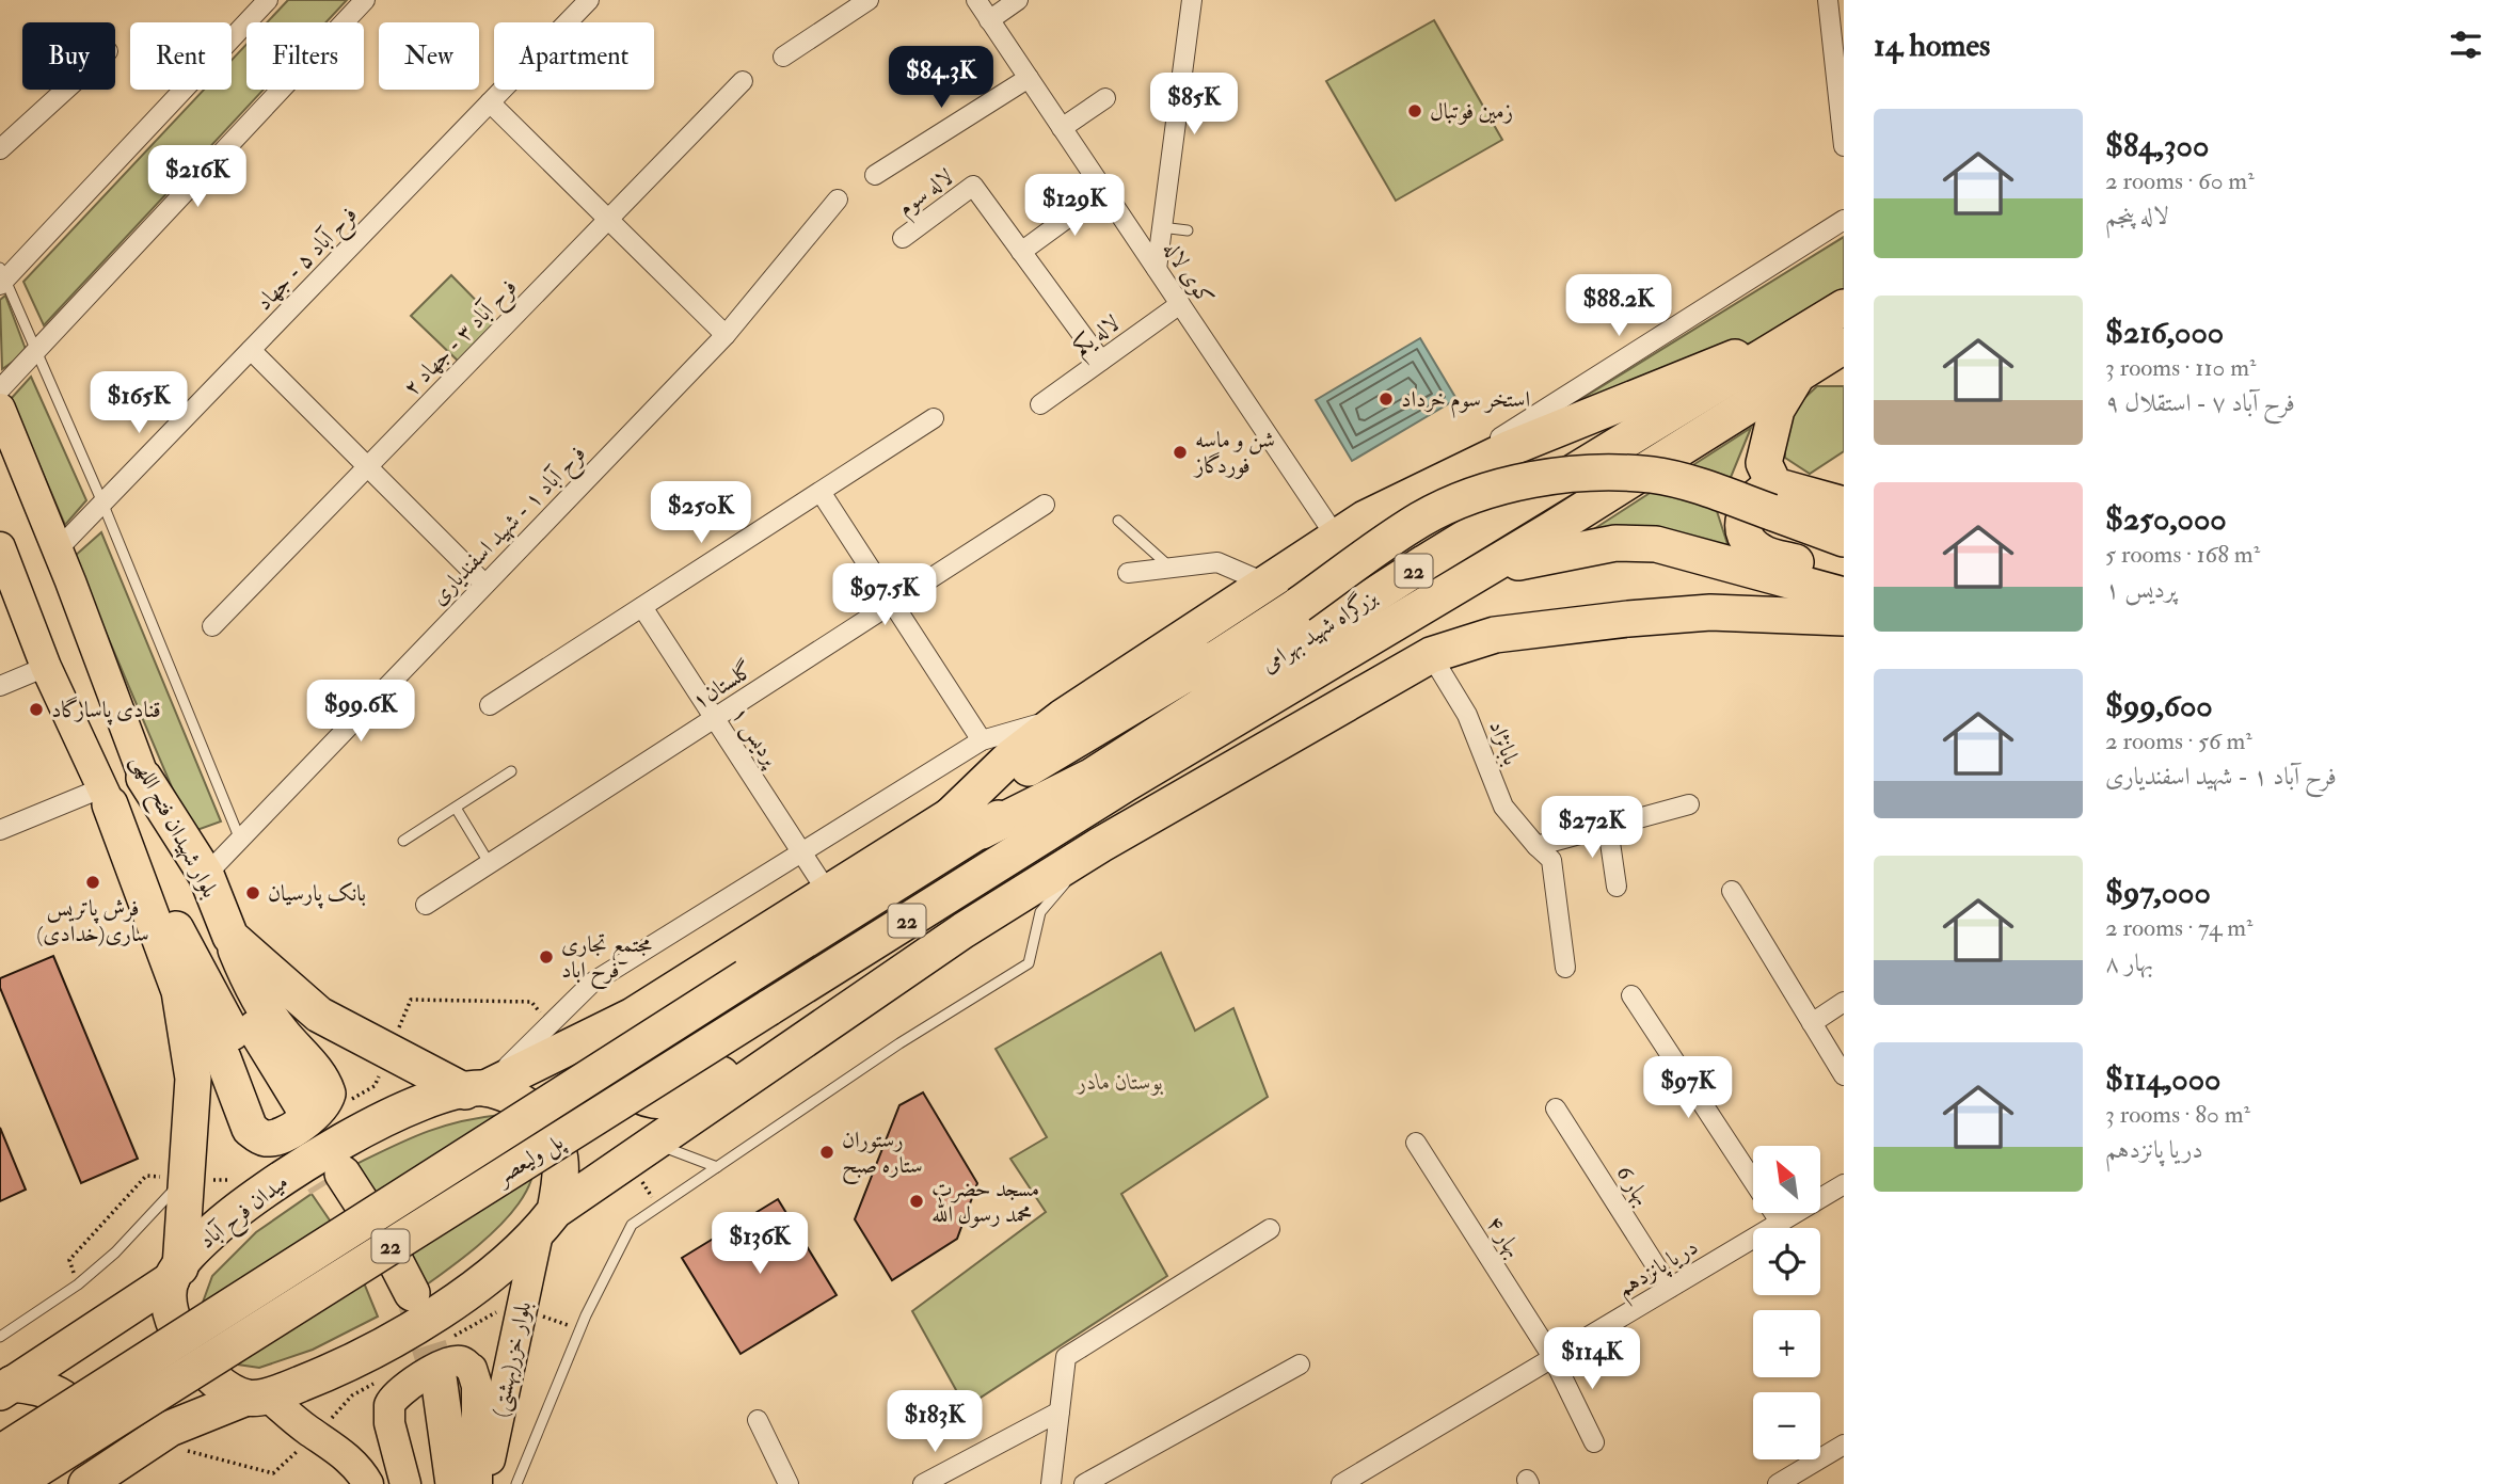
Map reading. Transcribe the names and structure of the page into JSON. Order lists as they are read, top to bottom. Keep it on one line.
{"streets":{"highway":["22","بزرگراه شهید بهرامی","بلوار شهیدان فتح اللهی","پل ولیعصر","میدان فرح آباد"],"main road":["بلوار خزر(بهشتی)"],"street":["لاله سوم","فرح آباد ۵ - جهاد","کوی لاله","لاله یکم","فرح آباد ۳ - جهاد ۲","فرح آباد ۱ - شهید اسفندیاری","گلستان۱","پردیس ۱","بابانژاد","بهار 6","بهار ۴","دریا پانزدهم"]},"crossings":[["فرح آباد ۵ - جهاد","بلوار شهیدان فتح اللهی"],["کوی لاله","لاله یکم"],["فرح آباد ۱ - شهید اسفندیاری","بلوار شهیدان فتح اللهی"],["بزرگراه شهید بهرامی","پل ولیعصر"],["گلستان۱","پردیس ۱"],["پردیس ۱","میدان فرح آباد"],["بلوار شهیدان فتح اللهی","میدان فرح آباد"],["بهار 6","دریا پانزدهم"],["بهار ۴","دریا پانزدهم"]],"parks":["بوستان مادر"],"places":["زمین فوتبال","استخر سوم خرداد","شن و ماسه فوردگاز","قنادی پاسارگاد","فرش پاتریس (خدادی)ساری","بانک پارسیان","مجتمع تجاری فرح اباد","رستوران ستاره صبح","مسجد حضرت محمد رسول الله"],"north":"top left","page":{"heading":"14 homes","chip":["Buy","Rent","Filters","New","Apartment"],"price":["$84.3K","$85K","$216K","$129K","$88.2K","$165K","$250K","$97.5K","$99.6K","$272K","$97K","$136K","$114K","$183K"],"list":[{"name":"$84,300","note":"2 rooms · 60 m² · لاله پنجم"},{"name":"$216,000","note":"3 rooms · 110 m² · فرح آباد ۷ - استقلال ۹"},{"name":"$250,000","note":"5 rooms · 168 m² · پردیس ۱"},{"name":"$99,600","note":"2 rooms · 56 m² · فرح آباد ۱ - شهید اسفندیاری"},{"name":"$97,000","note":"2 rooms · 74 m² · بهار ۸"},{"name":"$114,000","note":"3 rooms · 80 m² · دریا پانزدهم"}],"map_buttons":["+","−"]}}
